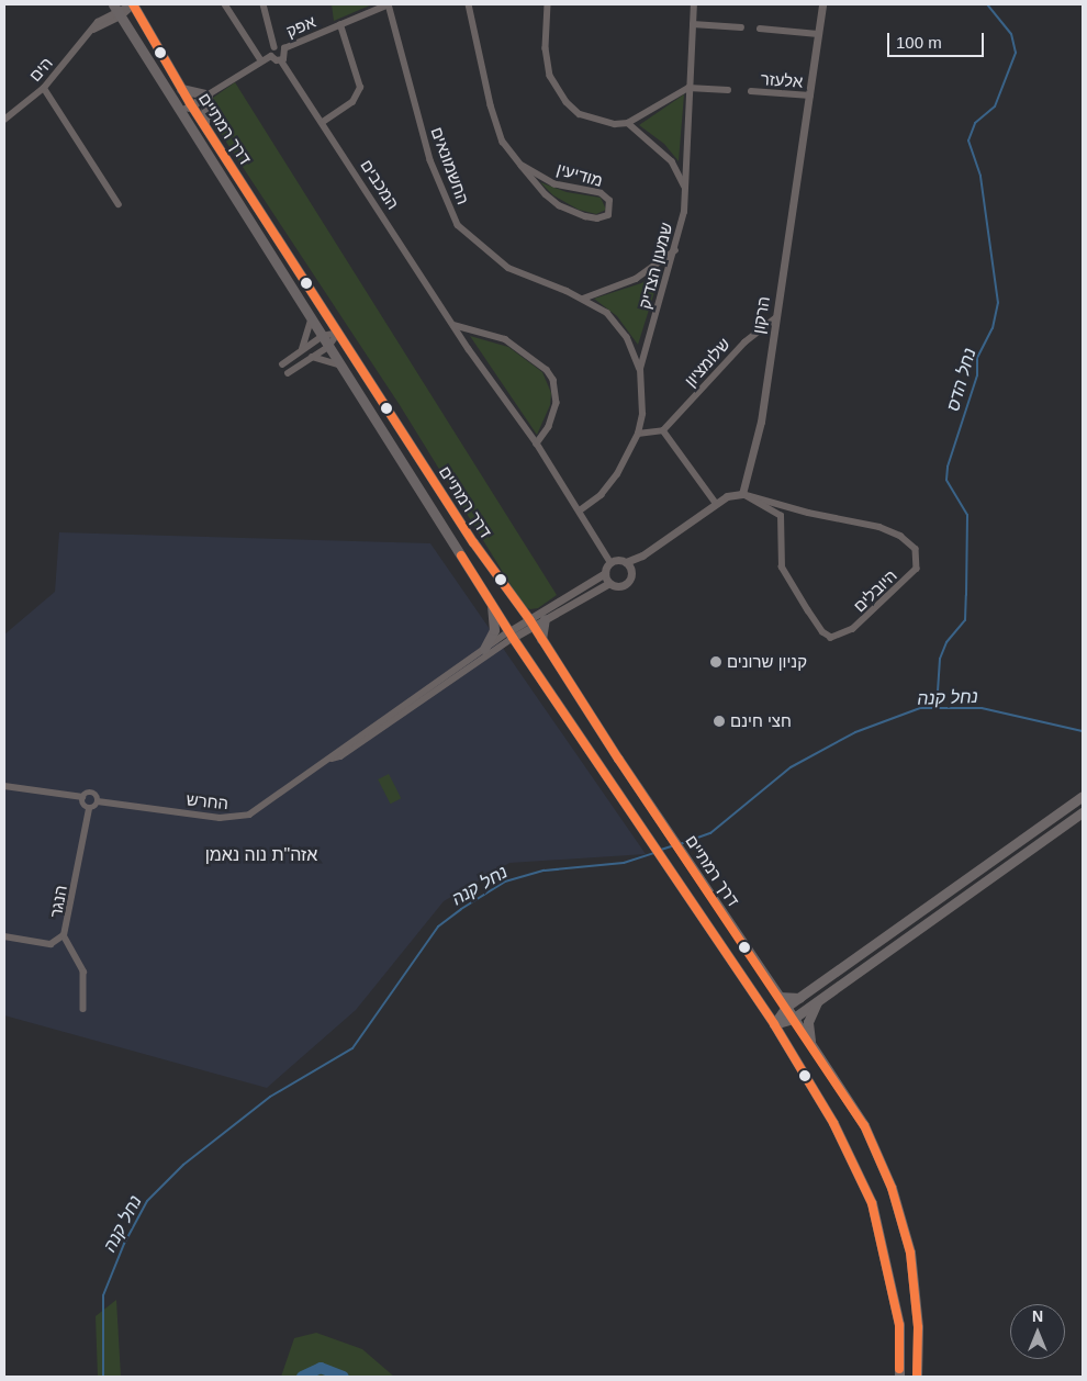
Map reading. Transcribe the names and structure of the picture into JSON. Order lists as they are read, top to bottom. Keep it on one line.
{"streets":{"main road":["דרך רמתיים"],"street":["אפק","הים","אלעזר","החשמונאים","מודיעין","המכבים","שמעון הצדיק","הרקון","שלומציון","היובלים","החרש","הנגר"]},"crossings":[["אפק","דרך רמתיים"],["אפק","החשמונאים"],["הים","דרך רמתיים"],["אלעזר","הרקון"],["דרך רמתיים","החרש"],["החשמונאים","שמעון הצדיק"],["המכבים","שמעון הצדיק"],["הרקון","שלומציון"],["הרקון","היובלים"]],"districts":["אזה\"ת נוה נאמן"],"water":["נחל הדס","נחל קנה"],"places":["קניון שרונים","חצי חינם"],"scale_bar":"100 m","north":"top"}
